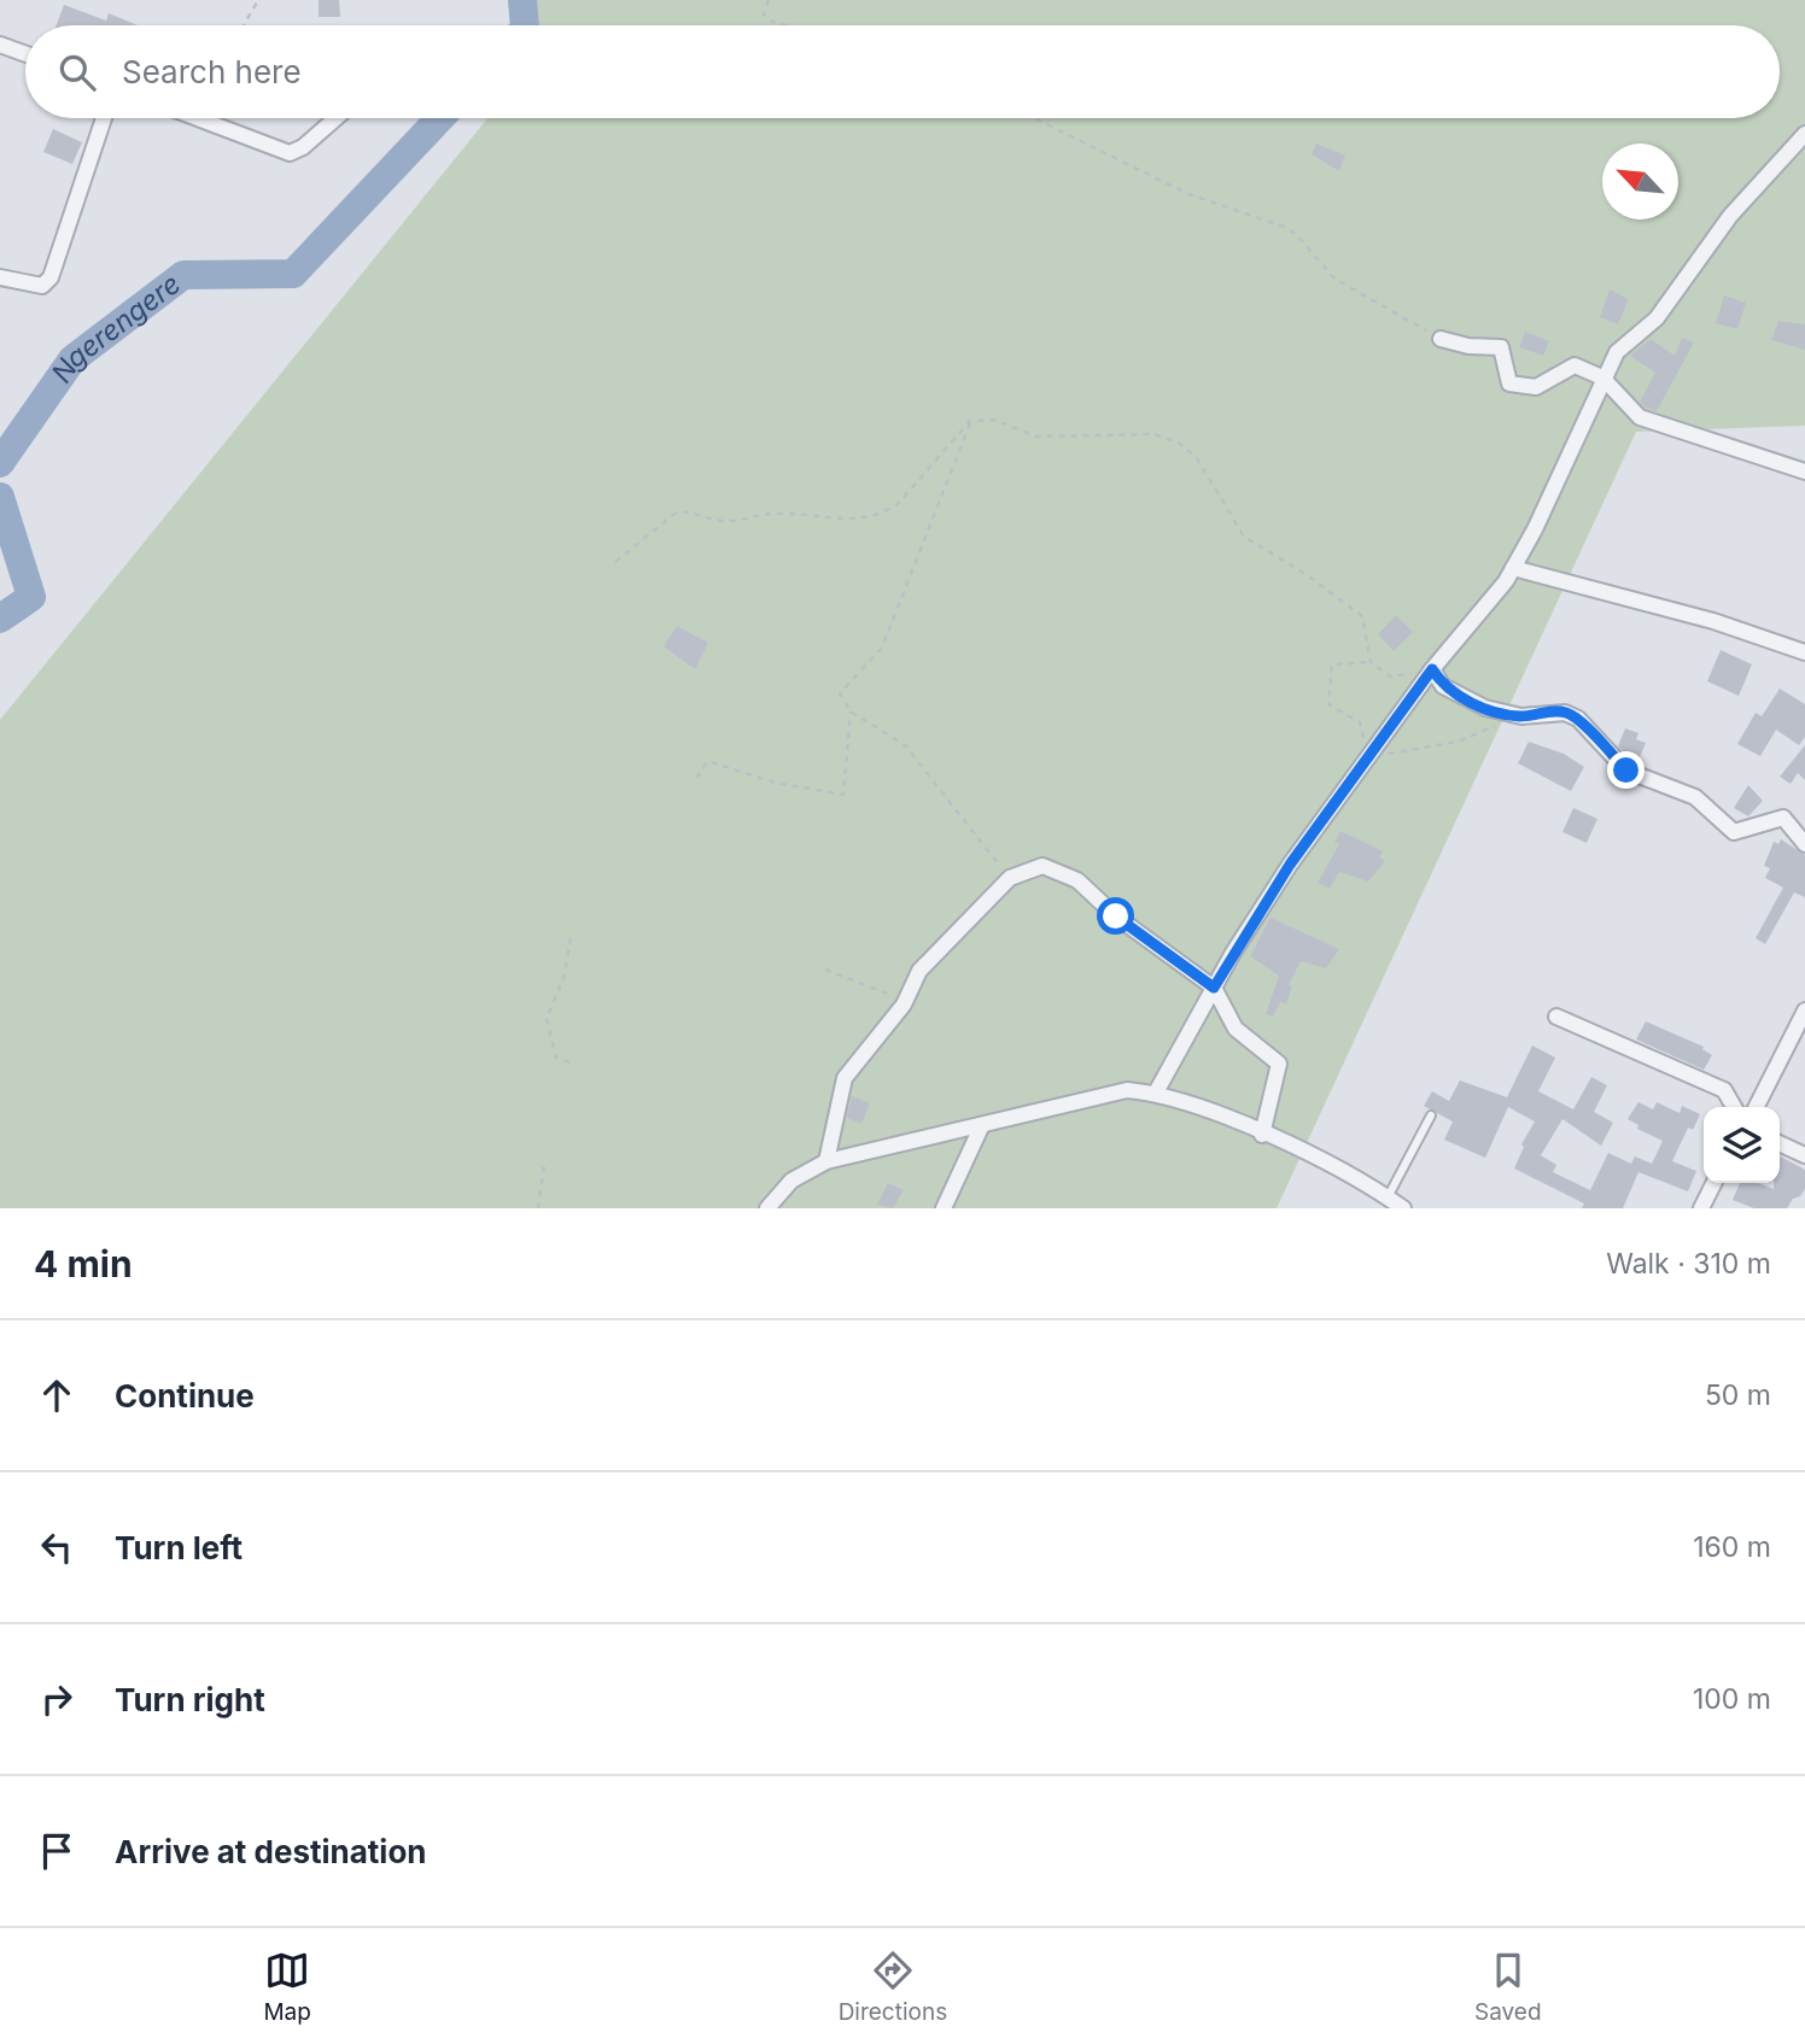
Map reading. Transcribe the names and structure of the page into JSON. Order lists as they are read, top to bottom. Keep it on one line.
{"water":["Ngerengere"],"north":"top left","page":{"search":"Search here","heading":["4 min","Walk · 310 m"],"list":[["Continue","50 m"],["Turn left","160 m"],["Turn right","100 m"],"Arrive at destination"],"nav":["Map","Directions","Saved"]}}
